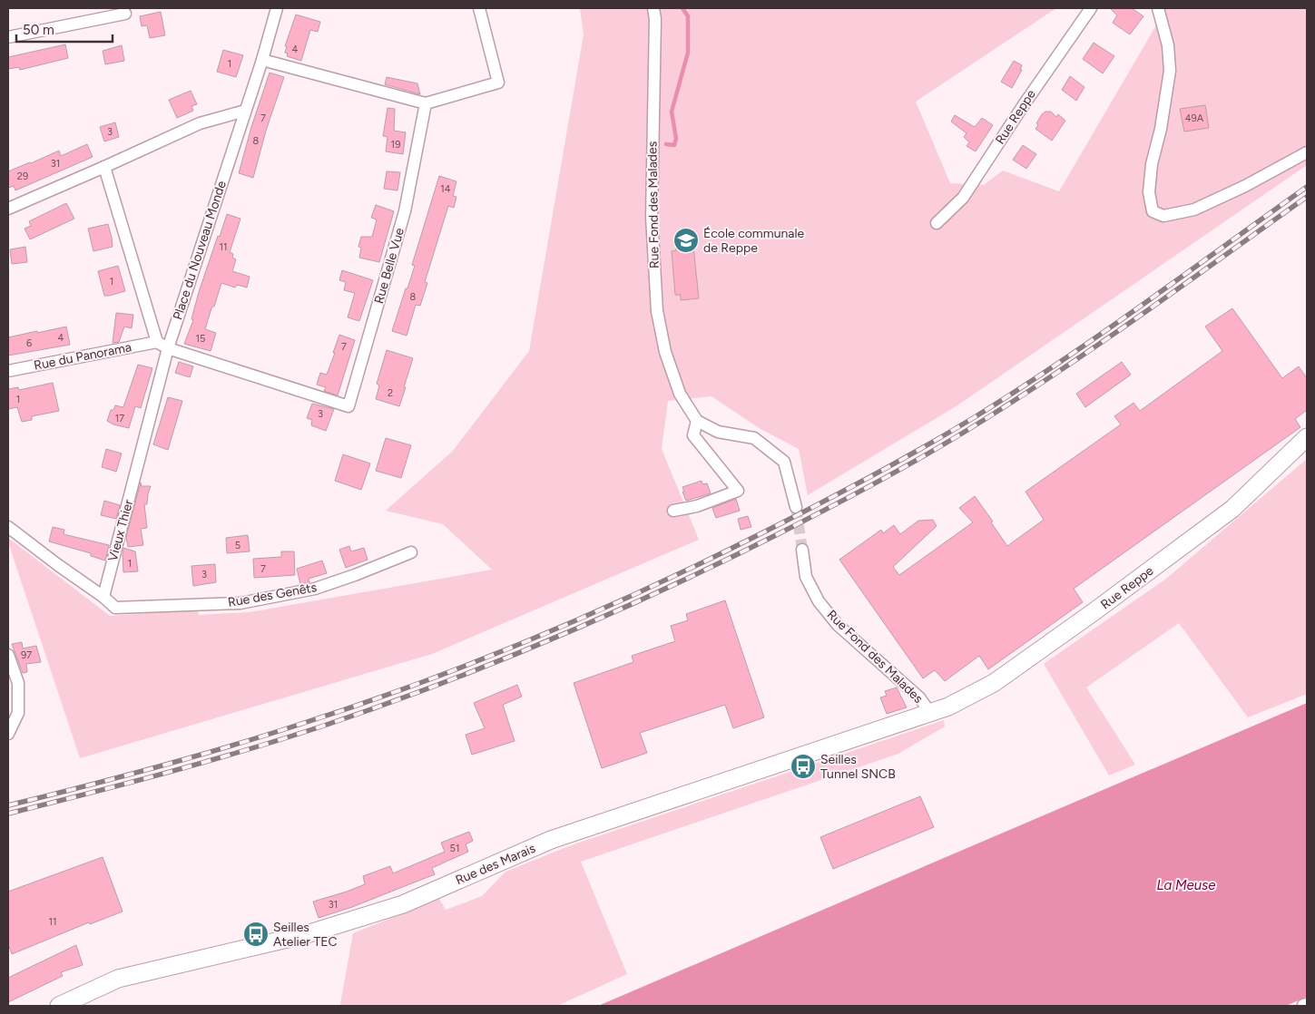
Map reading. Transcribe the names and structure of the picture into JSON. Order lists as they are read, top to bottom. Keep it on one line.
{"streets":{"main road":["Rue Reppe","Rue des Marais"],"street":["Rue Fond des Malades","Place du Nouveau Monde","Rue Belle Vue","Rue du Panorama","Vieux Thier","Rue des Genêts"]},"crossings":[["Rue Reppe","Rue Fond des Malades"],["Rue Reppe","Rue des Marais"],["Rue Fond des Malades","Rue des Marais"],["Place du Nouveau Monde","Rue Belle Vue"],["Place du Nouveau Monde","Vieux Thier"],["Rue Belle Vue","Vieux Thier"],["Vieux Thier","Rue des Genêts"]],"water":["La Meuse"],"places":{"school or university":["École communale de Reppe"],"bus stop":["Seilles Tunnel SNCB","Seilles Atelier TEC"]},"house_numbers":["4","1","7","49A","3","8","19","31","29","14","11","1","8","4","15","6","7","2","1","3","17","5","1","7","3","97","51","31","11"],"scale_bar":"50 m"}
